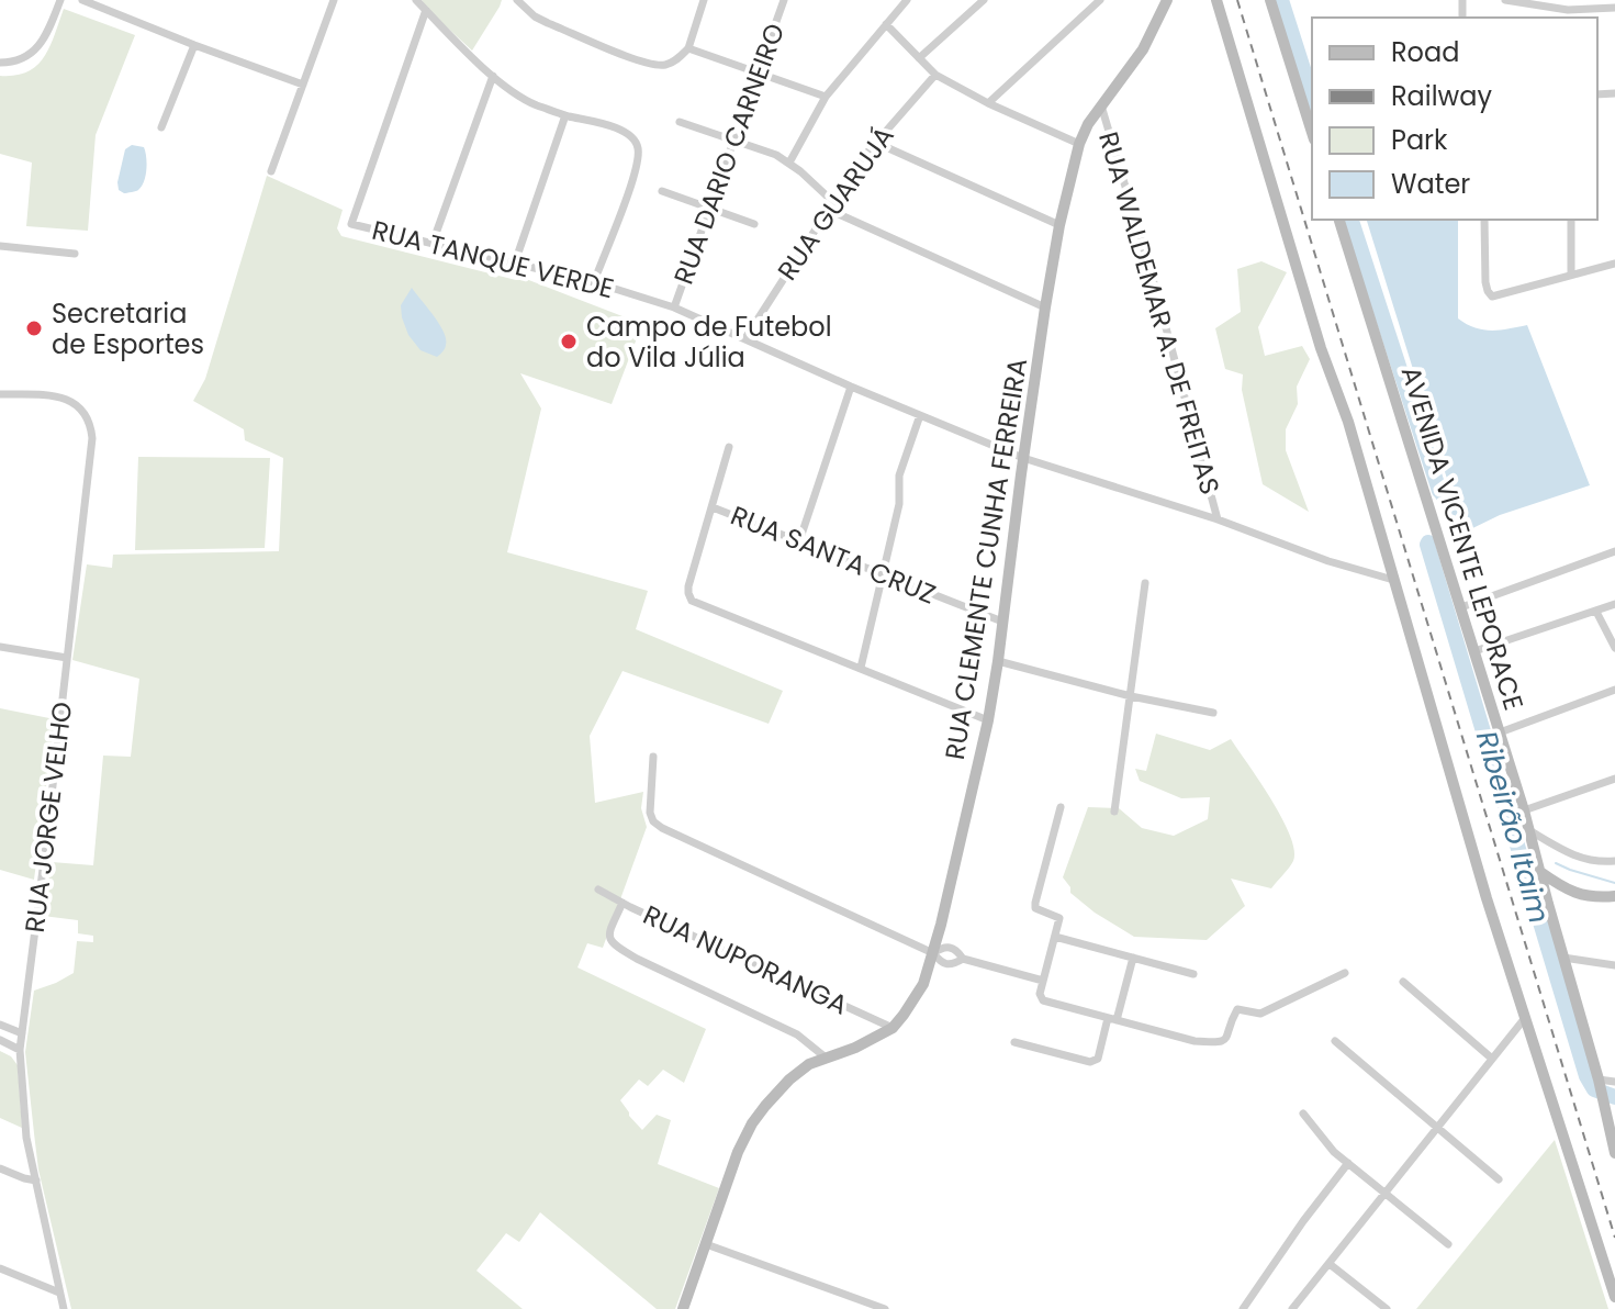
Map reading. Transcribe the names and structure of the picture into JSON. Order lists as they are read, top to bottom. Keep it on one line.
{"streets":{"street":["RUA DARIO CARNEIRO","RUA GUARUJÁ","RUA TANQUE VERDE","RUA WALDEMAR A. DE FREITAS","AVENIDA VICENTE LEPORACE","RUA SANTA CRUZ","RUA CLEMENTE CUNHA FERREIRA","RUA JORGE VELHO","RUA NUPORANGA"]},"crossings":[["RUA DARIO CARNEIRO","RUA TANQUE VERDE"],["RUA GUARUJÁ","RUA TANQUE VERDE"],["RUA TANQUE VERDE","RUA WALDEMAR A. DE FREITAS"],["RUA TANQUE VERDE","RUA CLEMENTE CUNHA FERREIRA"],["RUA WALDEMAR A. DE FREITAS","RUA CLEMENTE CUNHA FERREIRA"],["RUA SANTA CRUZ","RUA CLEMENTE CUNHA FERREIRA"],["RUA CLEMENTE CUNHA FERREIRA","RUA NUPORANGA"]],"water":["Ribeirão Itaim"],"places":["Secretaria de Esportes","Campo de Futebol do Vila Júlia"],"legend":["Road","Railway","Park","Water"]}
